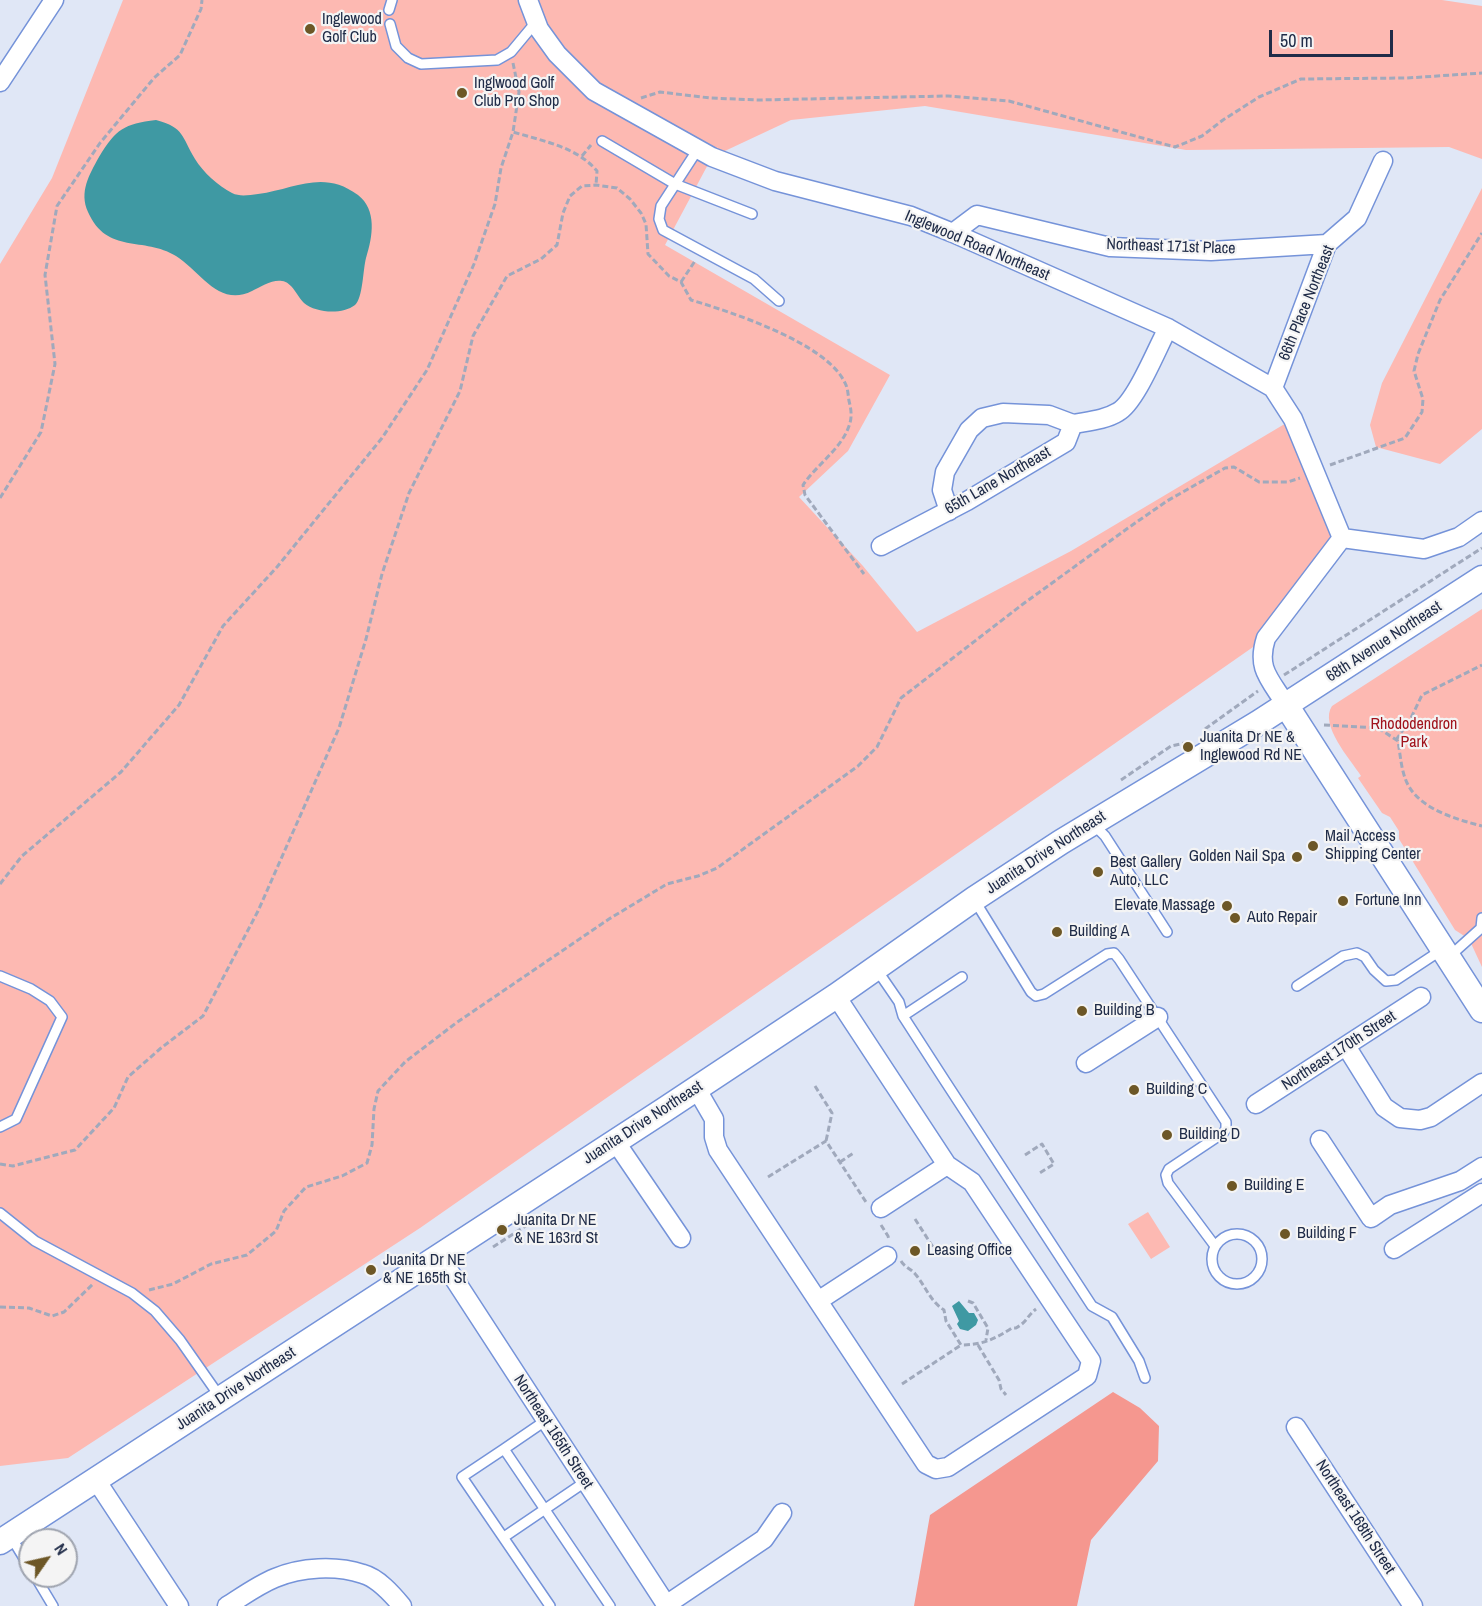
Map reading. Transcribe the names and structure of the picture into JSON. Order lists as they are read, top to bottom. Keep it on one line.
{"streets":{"main road":["68th Avenue Northeast","Juanita Drive Northeast"],"street":["Inglewood Road Northeast","Northeast 171st Place","66th Place Northeast","65th Lane Northeast","Northeast 170th Street","Northeast 165th Street","Northeast 168th Street"]},"crossings":[["Inglewood Road Northeast","Northeast 171st Place"],["Inglewood Road Northeast","66th Place Northeast"],["Northeast 171st Place","66th Place Northeast"],["68th Avenue Northeast","Juanita Drive Northeast"],["Juanita Drive Northeast","Northeast 165th Street"]],"parks":["Rhododendron Park"],"places":["Inglewood Golf Club","Inglwood Golf Club Pro Shop","Juanita Dr NE & Inglewood Rd NE","Mail Access Shipping Center","Golden Nail Spa","Best Gallery Auto, LLC","Fortune Inn","Elevate Massage","Auto Repair","Building A","Building B","Building C","Building D","Building E","Juanita Dr NE & NE 163rd St","Building F","Leasing Office","Juanita Dr NE & NE 165th St"],"scale_bar":"50 m","north":"top right"}
